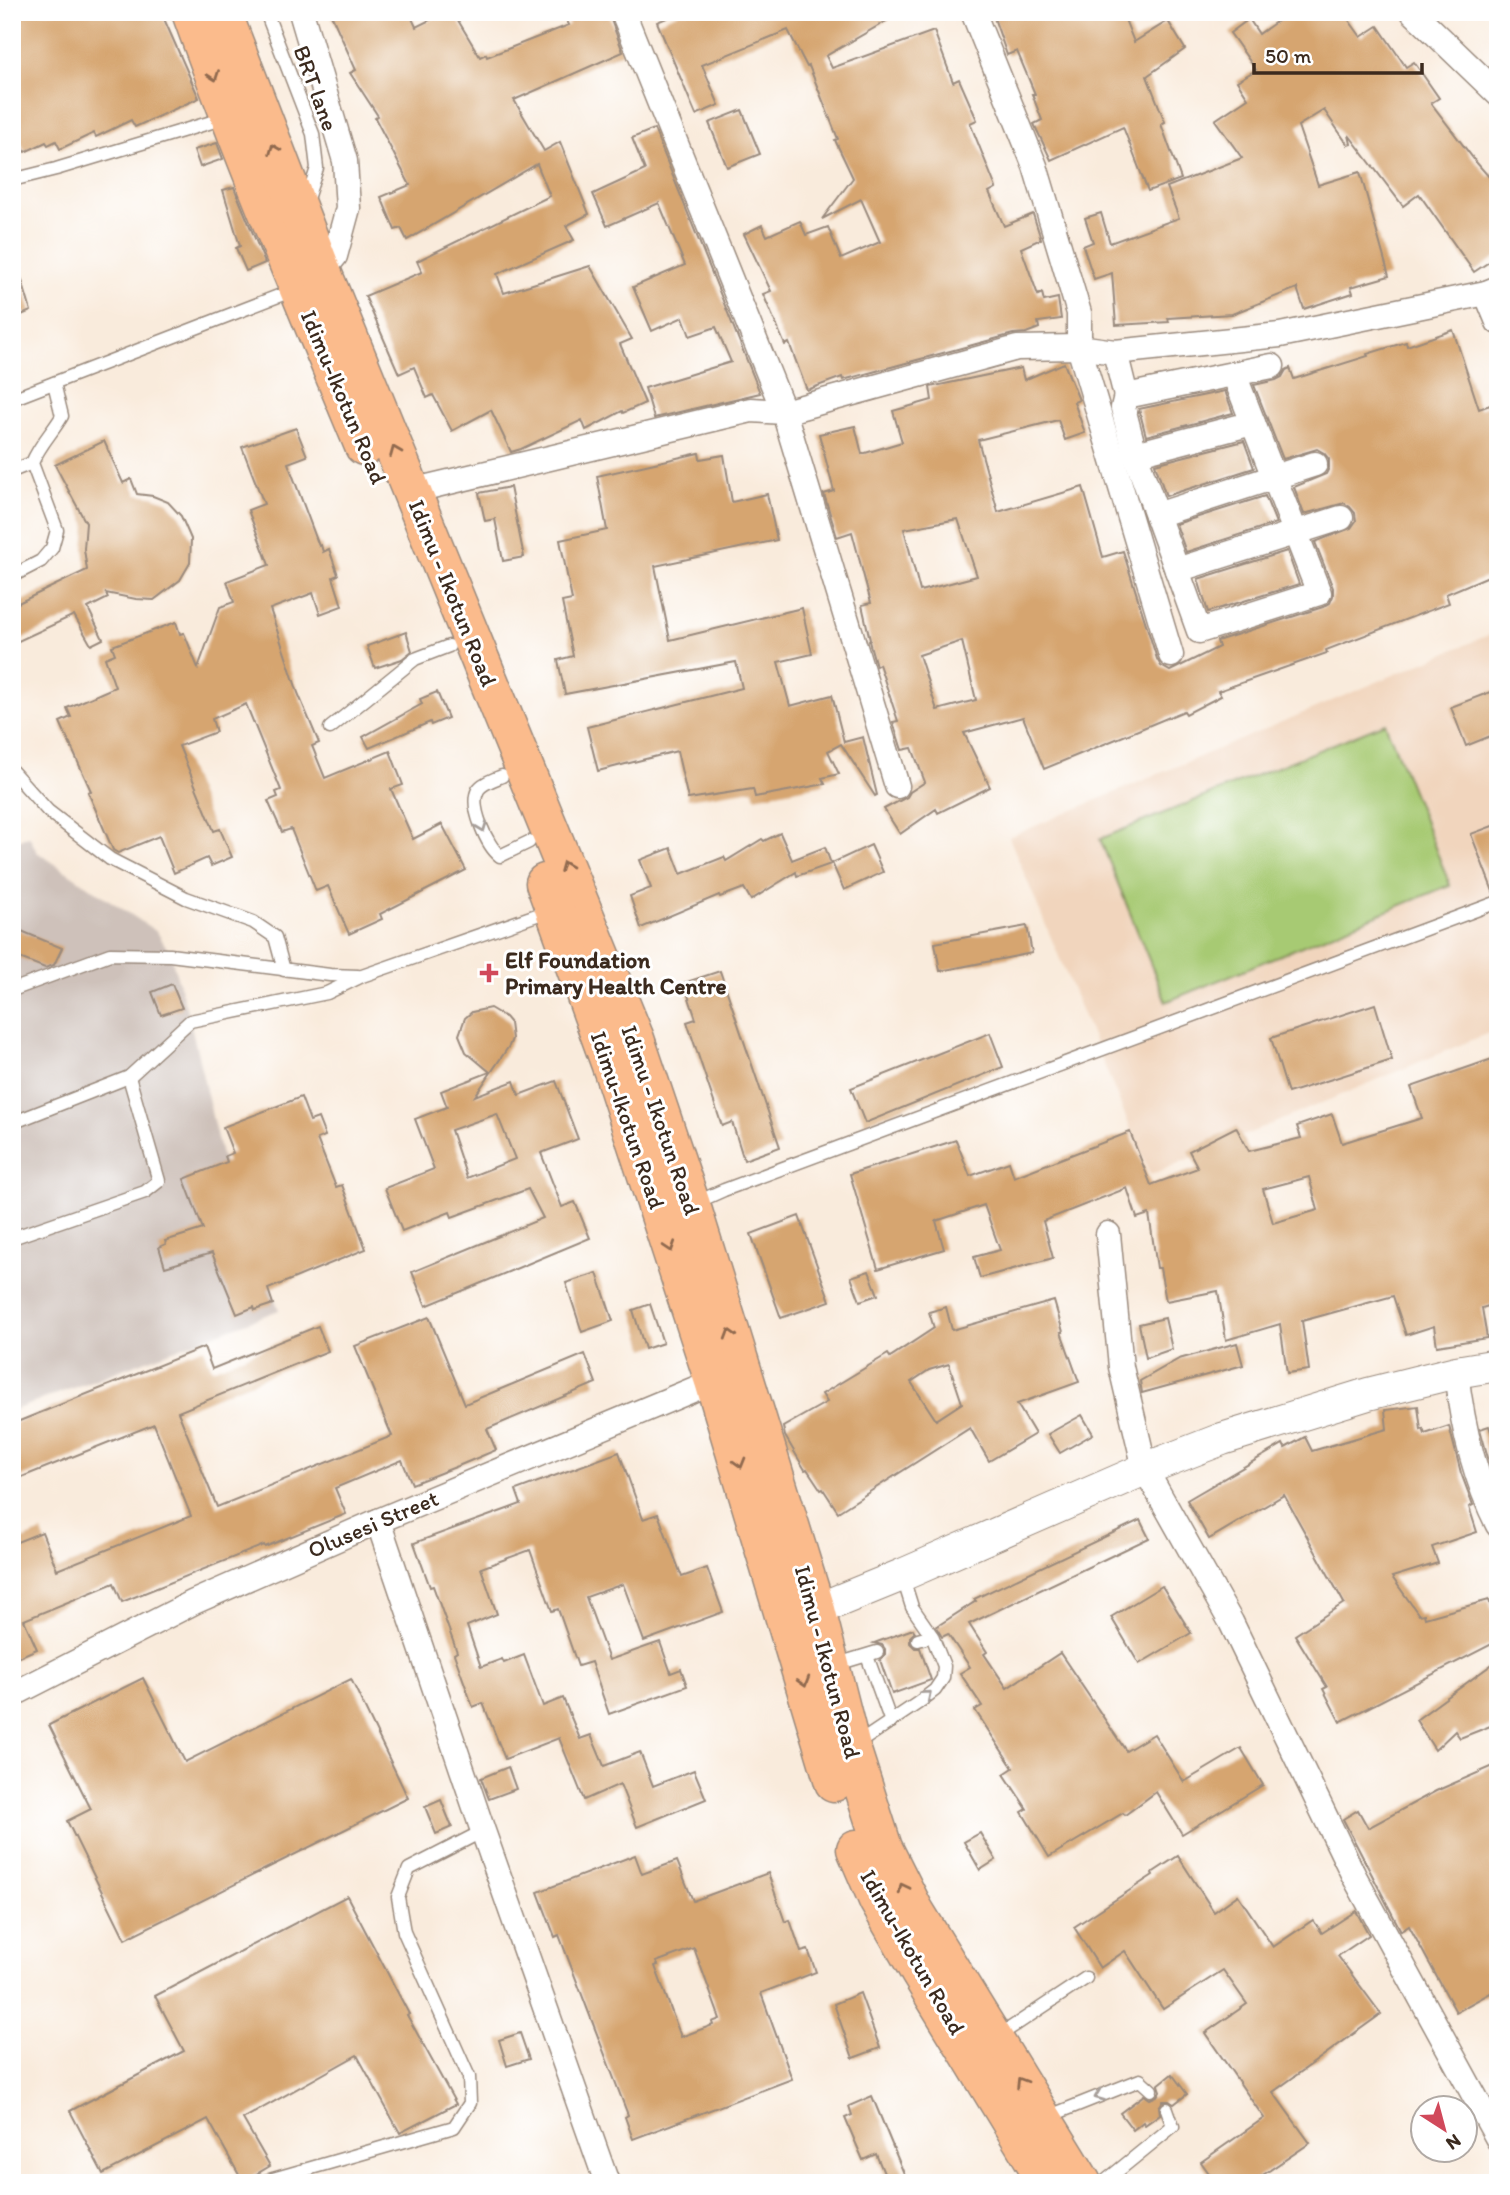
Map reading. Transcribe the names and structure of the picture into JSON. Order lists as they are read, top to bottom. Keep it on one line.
{"streets":{"main road":["Idimu-Ikotun Road","Idimu - Ikotun Road"],"street":["Olusesi Street"],"lane":["BRT lane"]},"crossings":[["BRT lane","Idimu - Ikotun Road"],["Idimu-Ikotun Road","Idimu - Ikotun Road"],["Idimu-Ikotun Road","Olusesi Street"],["Idimu - Ikotun Road","Olusesi Street"]],"one_way":["Idimu-Ikotun Road","Idimu - Ikotun Road"],"places":{"health":["Elf Foundation Primary Health Centre"]},"scale_bar":"50 m","north":"bottom right"}
